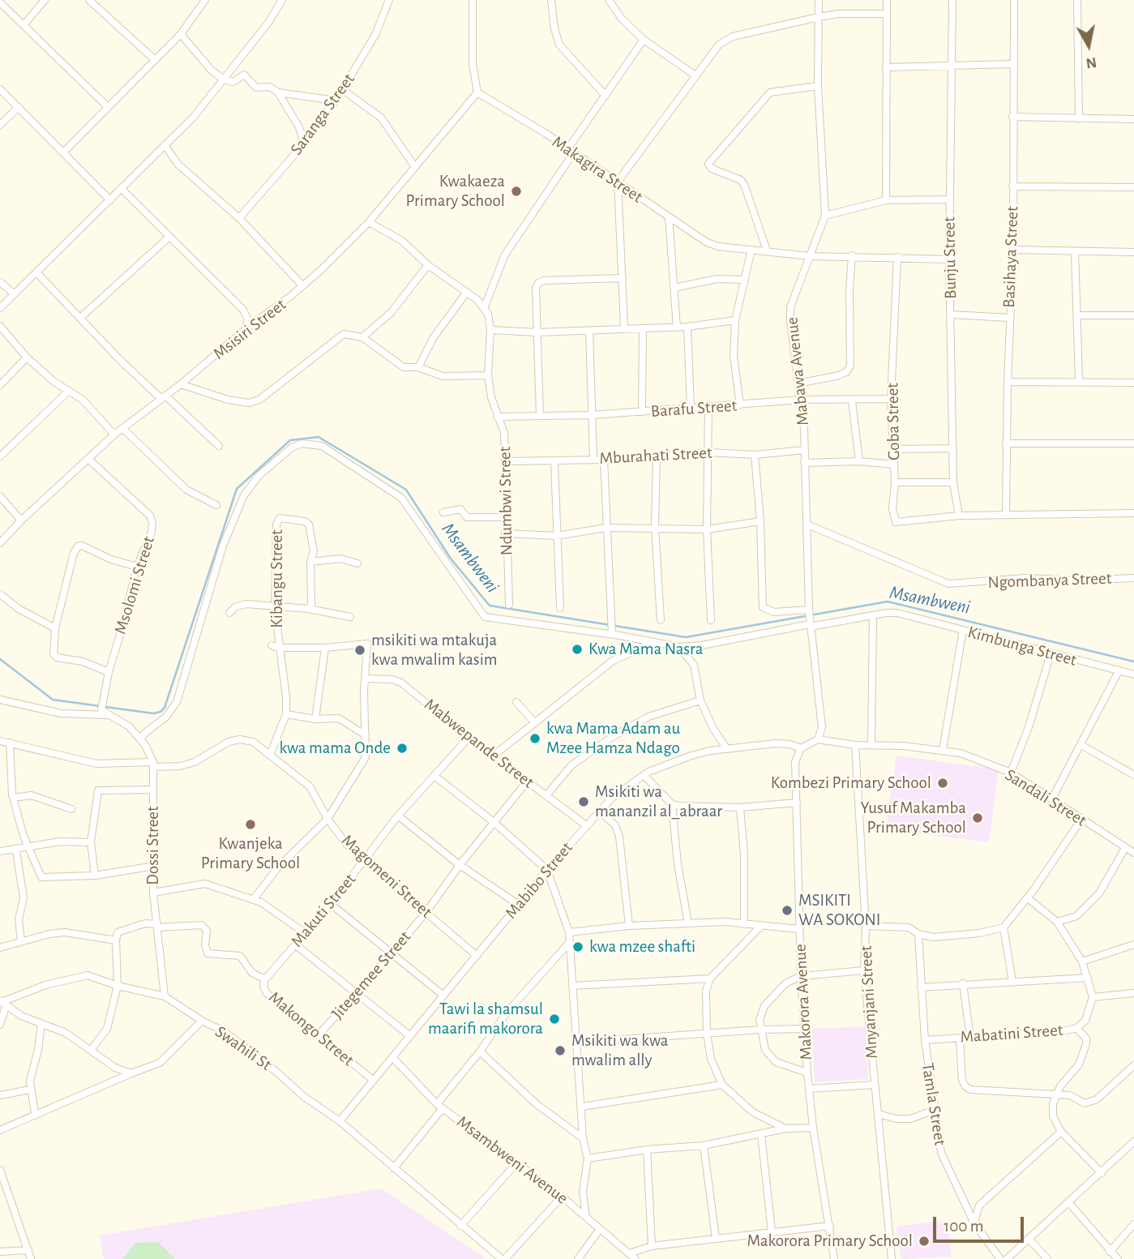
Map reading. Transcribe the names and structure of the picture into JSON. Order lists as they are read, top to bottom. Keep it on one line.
{"streets":{"street":["Saranga Street","Makagira Street","Basihaya Street","Bunju Street","Msisiri Street","Mabawa Avenue","Barafu Street","Goba Street","Mburahati Street","Ndumbwi Street","Kibangu Street","Ngombanya Street","Msolomi Street","Kimbunga Street","Mabwepande Street","Sandali Street","Dossi Street","Magomeni Street","Mabibo Street","Makuti Street","Jitegemee Street","Makorora Avenue","Mnyanjani Street","Makongo Street","Mabatini Street","Swahili St","Tamla Street","Msambweni Avenue"]},"crossings":[["Makagira Street","Bunju Street"],["Makagira Street","Msisiri Street"],["Makagira Street","Mabawa Avenue"],["Makagira Street","Goba Street"],["Bunju Street","Goba Street"],["Msisiri Street","Msolomi Street"],["Mabawa Avenue","Barafu Street"],["Mabawa Avenue","Mburahati Street"],["Mabawa Avenue","Ngombanya Street"],["Mabawa Avenue","Kimbunga Street"],["Barafu Street","Goba Street"],["Barafu Street","Ndumbwi Street"],["Mburahati Street","Ndumbwi Street"],["Kibangu Street","Magomeni Street"],["Mabwepande Street","Mabibo Street"],["Mabwepande Street","Makuti Street"],["Mabwepande Street","Jitegemee Street"],["Sandali Street","Mnyanjani Street"],["Dossi Street","Magomeni Street"],["Dossi Street","Makongo Street"],["Magomeni Street","Mabibo Street"],["Magomeni Street","Makuti Street"],["Magomeni Street","Jitegemee Street"],["Mabibo Street","Makorora Avenue"],["Mabibo Street","Makongo Street"],["Mabibo Street","Swahili St"],["Mabibo Street","Msambweni Avenue"],["Makuti Street","Makongo Street"],["Jitegemee Street","Makongo Street"],["Mabatini Street","Tamla Street"]],"water":["Msambweni"],"places":["Kwakaeza Primary School","Kwa Mama Nasra","msikiti wa mtakuja kwa mwalim kasim","kwa Mama Adam au Mzee Hamza Ndago","kwa mama Onde","Kombezi Primary School","Msikiti wa mananzil al_abraar","Yusuf Makamba Primary School","Kwanjeka Primary School","MSIKITI WA SOKONI","kwa mzee shafti","Tawi la shamsul maarifi makorora","Msikiti wa kwa mwalim ally","Makorora Primary School"],"scale_bar":"100 m","north":"bottom"}
